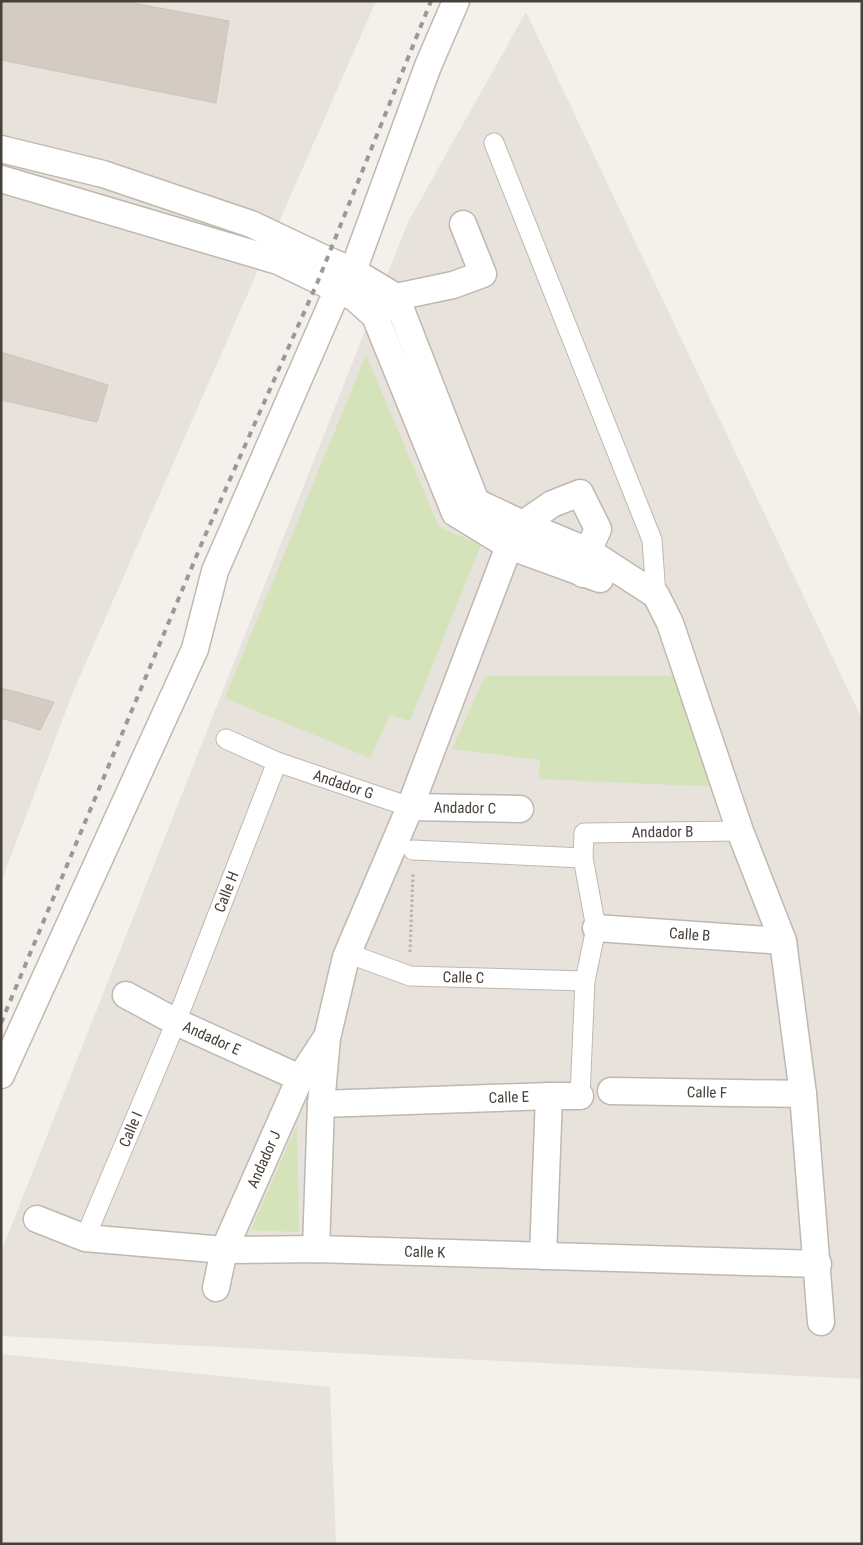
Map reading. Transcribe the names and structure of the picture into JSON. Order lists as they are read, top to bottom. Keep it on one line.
{"streets":{"street":["Andador G","Andador C","Andador B","Calle H","Calle B","Calle C","Andador E","Calle F","Calle E","Calle I","Andador J","Calle K"]},"crossings":[["Andador G","Andador C"],["Andador G","Calle H"],["Calle H","Andador E"],["Calle H","Calle I"],["Calle B","Calle E"],["Calle C","Calle E"],["Andador E","Calle I"],["Andador E","Andador J"],["Calle I","Calle K"],["Andador J","Calle K"]]}
